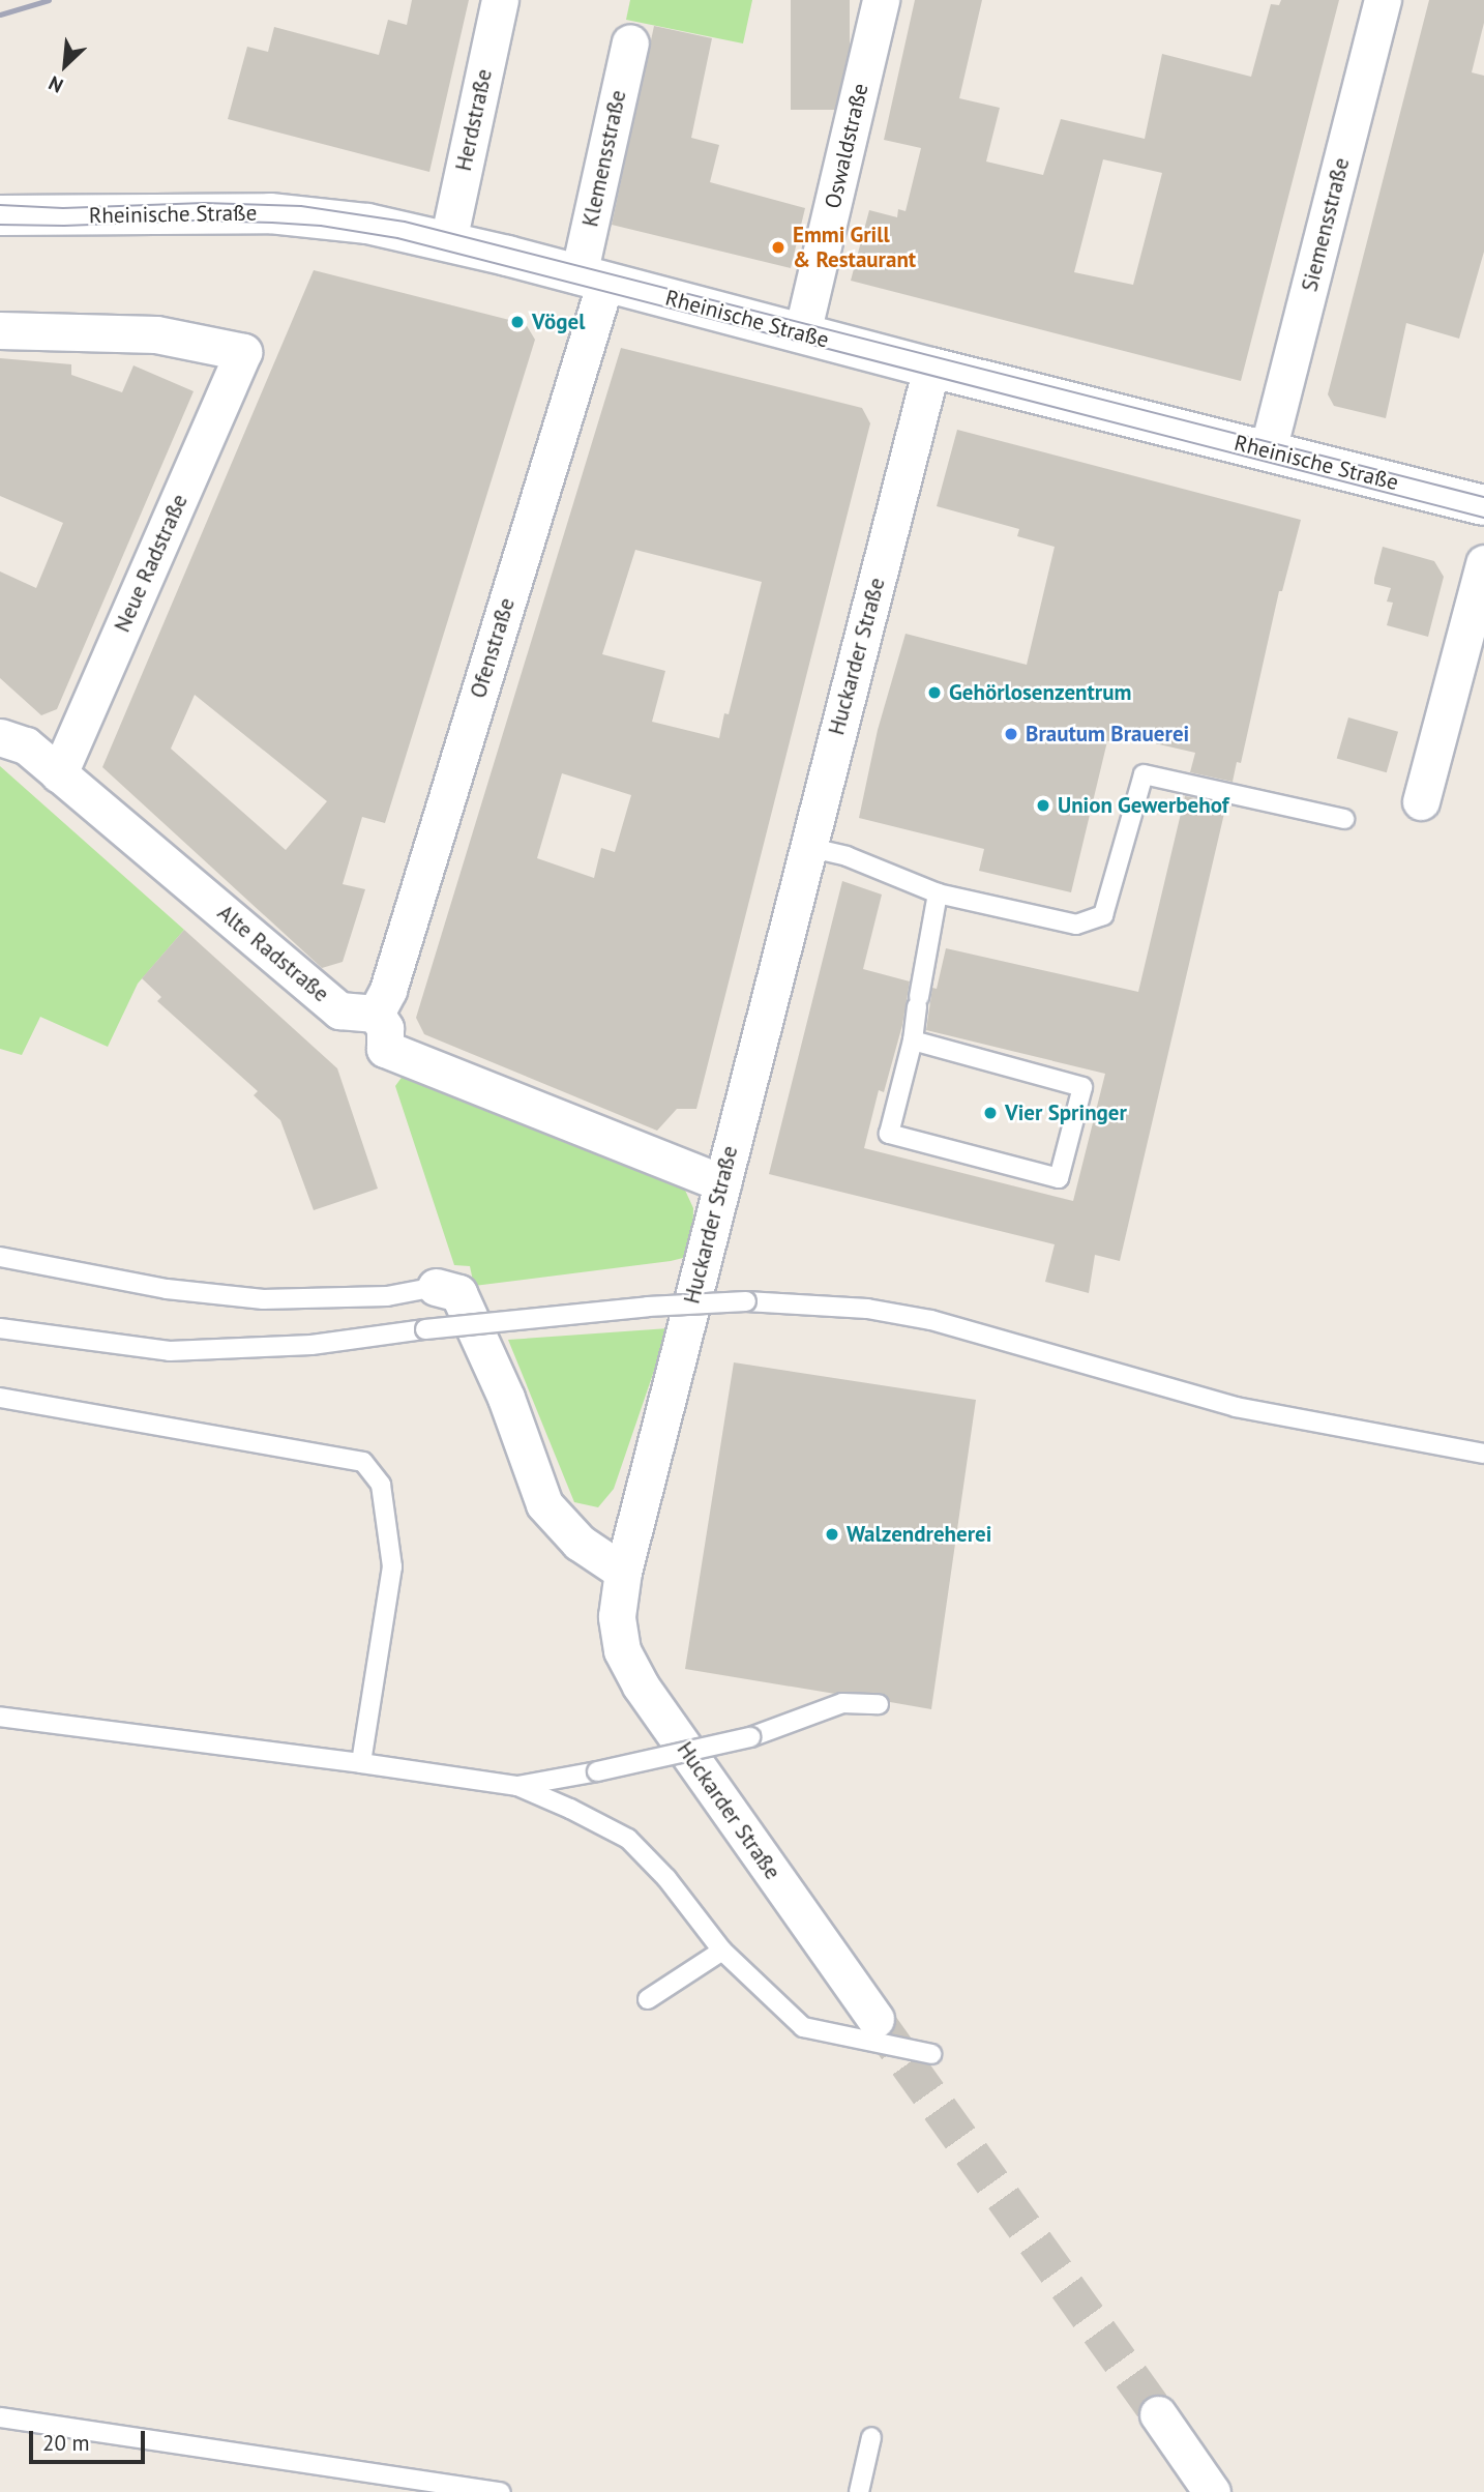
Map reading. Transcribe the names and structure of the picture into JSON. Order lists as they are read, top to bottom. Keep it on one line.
{"streets":{"main road":["Rheinische Straße"],"street":["Herdstraße","Oswaldstraße","Klemensstraße","Siemensstraße","Neue Radstraße","Ofenstraße","Huckarder Straße","Alte Radstraße"]},"crossings":[["Herdstraße","Rheinische Straße"],["Oswaldstraße","Rheinische Straße"],["Klemensstraße","Rheinische Straße"],["Klemensstraße","Ofenstraße"],["Rheinische Straße","Siemensstraße"],["Rheinische Straße","Ofenstraße"],["Rheinische Straße","Huckarder Straße"],["Neue Radstraße","Alte Radstraße"],["Ofenstraße","Alte Radstraße"]],"places":["Emmi Grill & Restaurant","Vögel","Gehörlosenzentrum","Brautum Brauerei","Union Gewerbehof","Vier Springer","Walzendreherei"],"scale_bar":"20 m","north":"bottom left"}
